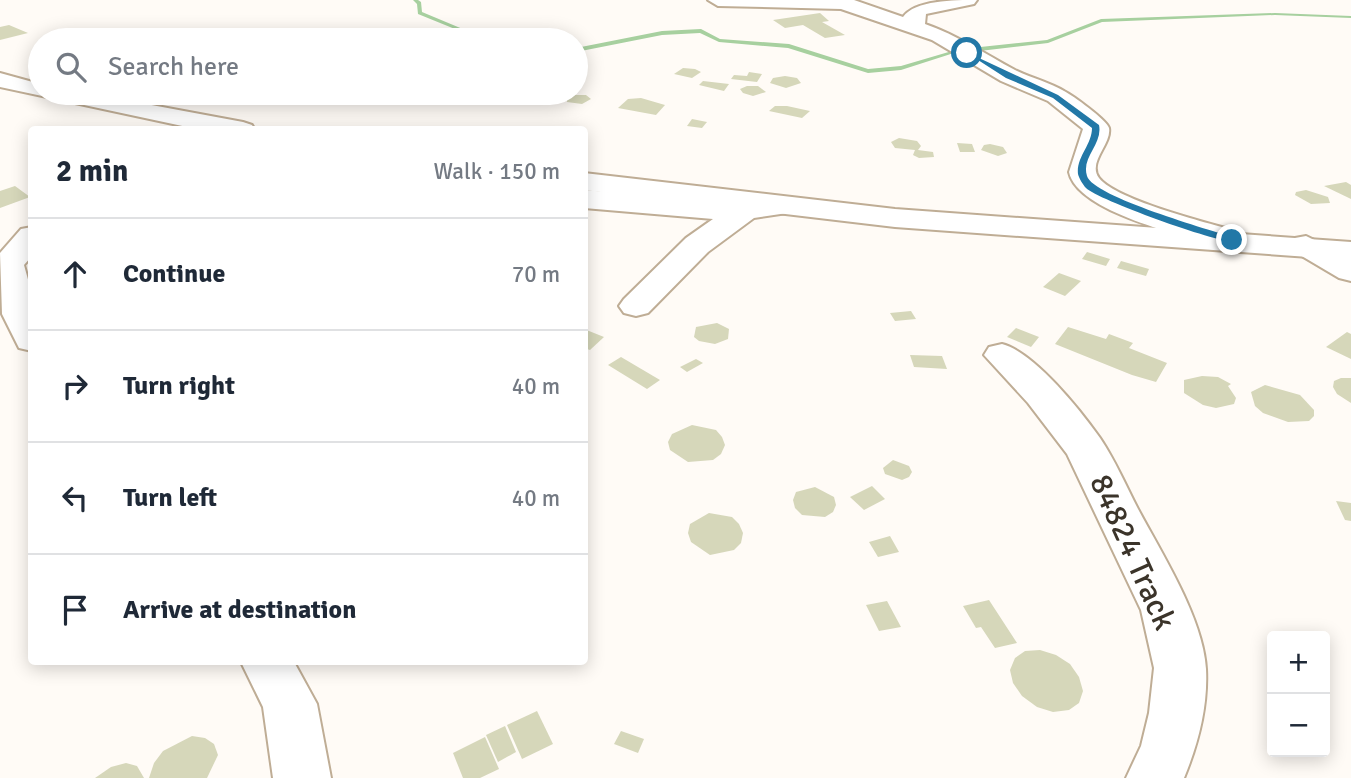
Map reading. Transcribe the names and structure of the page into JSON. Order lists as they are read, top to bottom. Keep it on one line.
{"streets":{"street":["84824 Track"]},"page":{"search":"Search here","heading":["2 min","Walk · 150 m"],"list":[["Continue","70 m"],["Turn right","40 m"],["Turn left","40 m"],"Arrive at destination"],"map_buttons":["+","−"]}}
